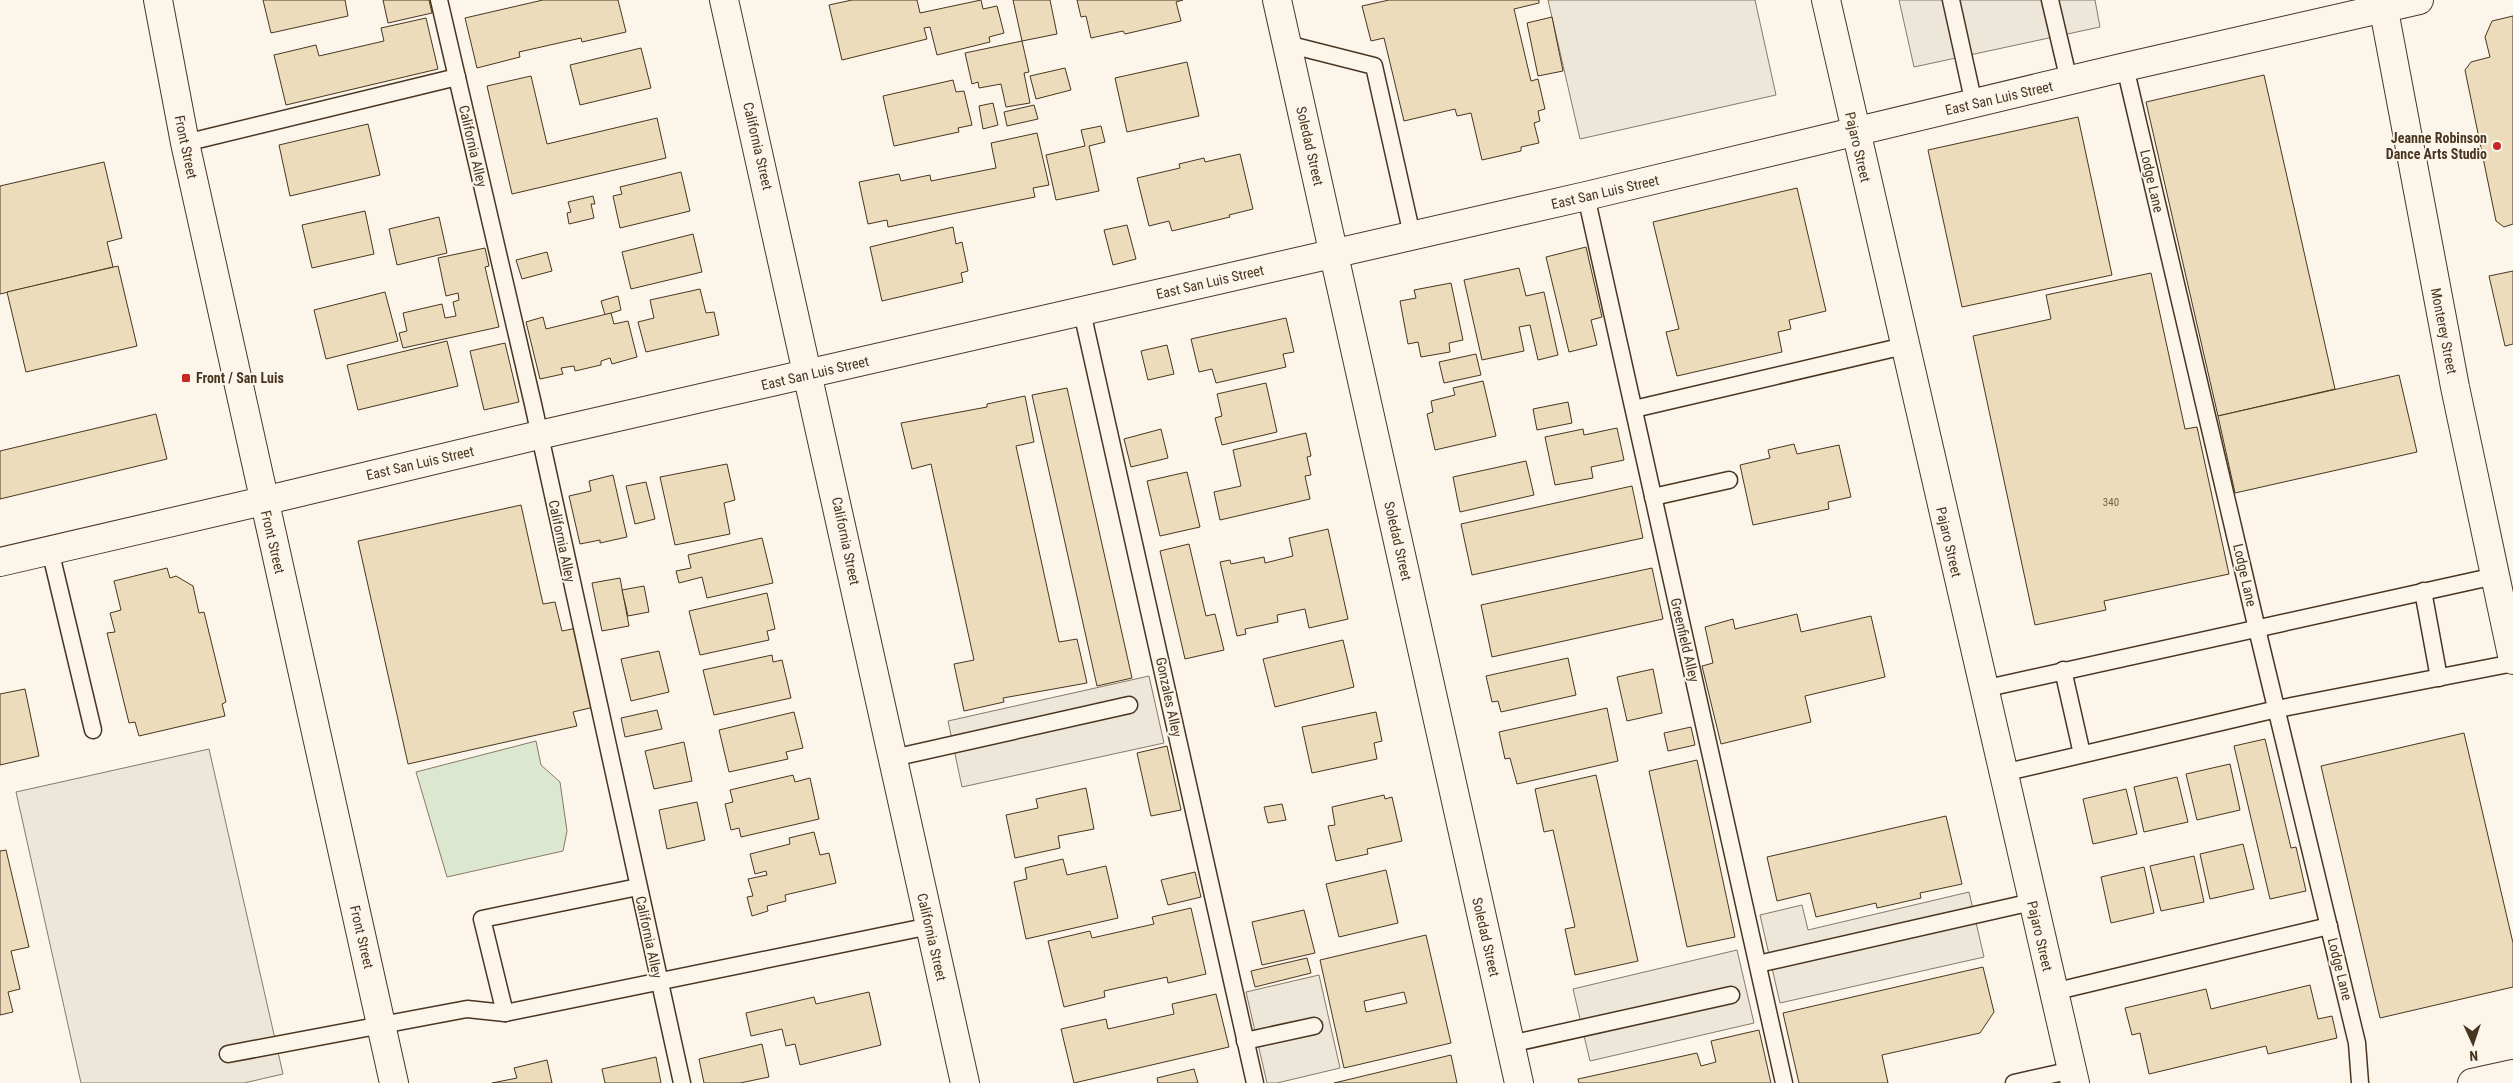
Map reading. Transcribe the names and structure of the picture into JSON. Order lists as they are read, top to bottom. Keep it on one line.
{"streets":{"street":["East San Luis Street","California Street","Soledad Street","Front Street","Pajaro Street","Monterey Street"],"lane":["California Alley","Lodge Lane","Greenfield Alley","Gonzales Alley"]},"crossings":[["East San Luis Street","California Alley"],["East San Luis Street","California Street"],["East San Luis Street","Soledad Street"],["East San Luis Street","Front Street"],["East San Luis Street","Pajaro Street"],["East San Luis Street","Lodge Lane"],["East San Luis Street","Monterey Street"],["East San Luis Street","Greenfield Alley"],["East San Luis Street","Gonzales Alley"]],"places":{"other":["Jeanne Robinson Dance Arts Studio"],"transit":["Front / San Luis"]},"house_numbers":["340"],"north":"bottom"}
